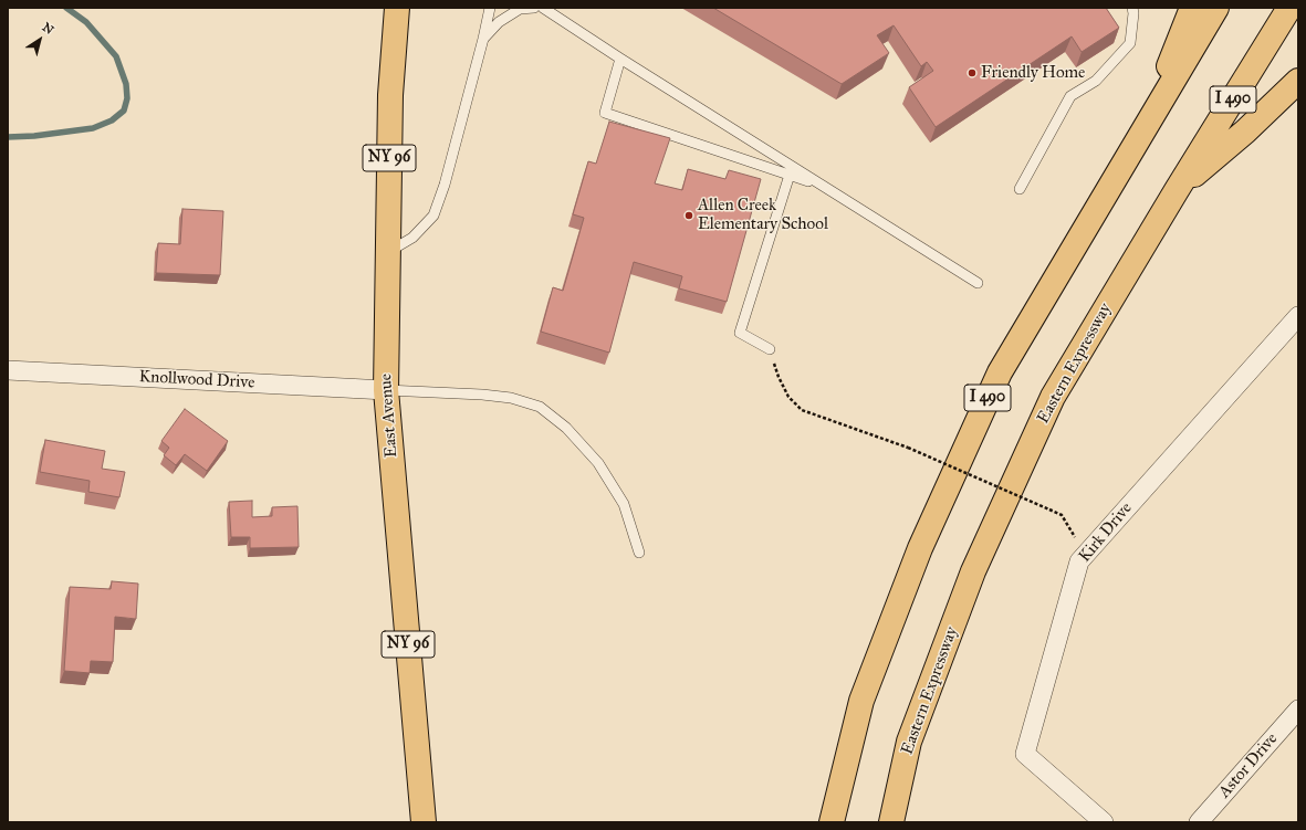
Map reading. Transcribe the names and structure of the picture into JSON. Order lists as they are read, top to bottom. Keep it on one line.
{"streets":{"main road":["I 490","NY 96","Eastern Expressway","East Avenue"],"street":["Knollwood Drive","Kirk Drive","Astor Drive"]},"crossings":[["Knollwood Drive","East Avenue"]],"places":["Friendly Home","Allen Creek Elementary School"],"north":"top right"}
